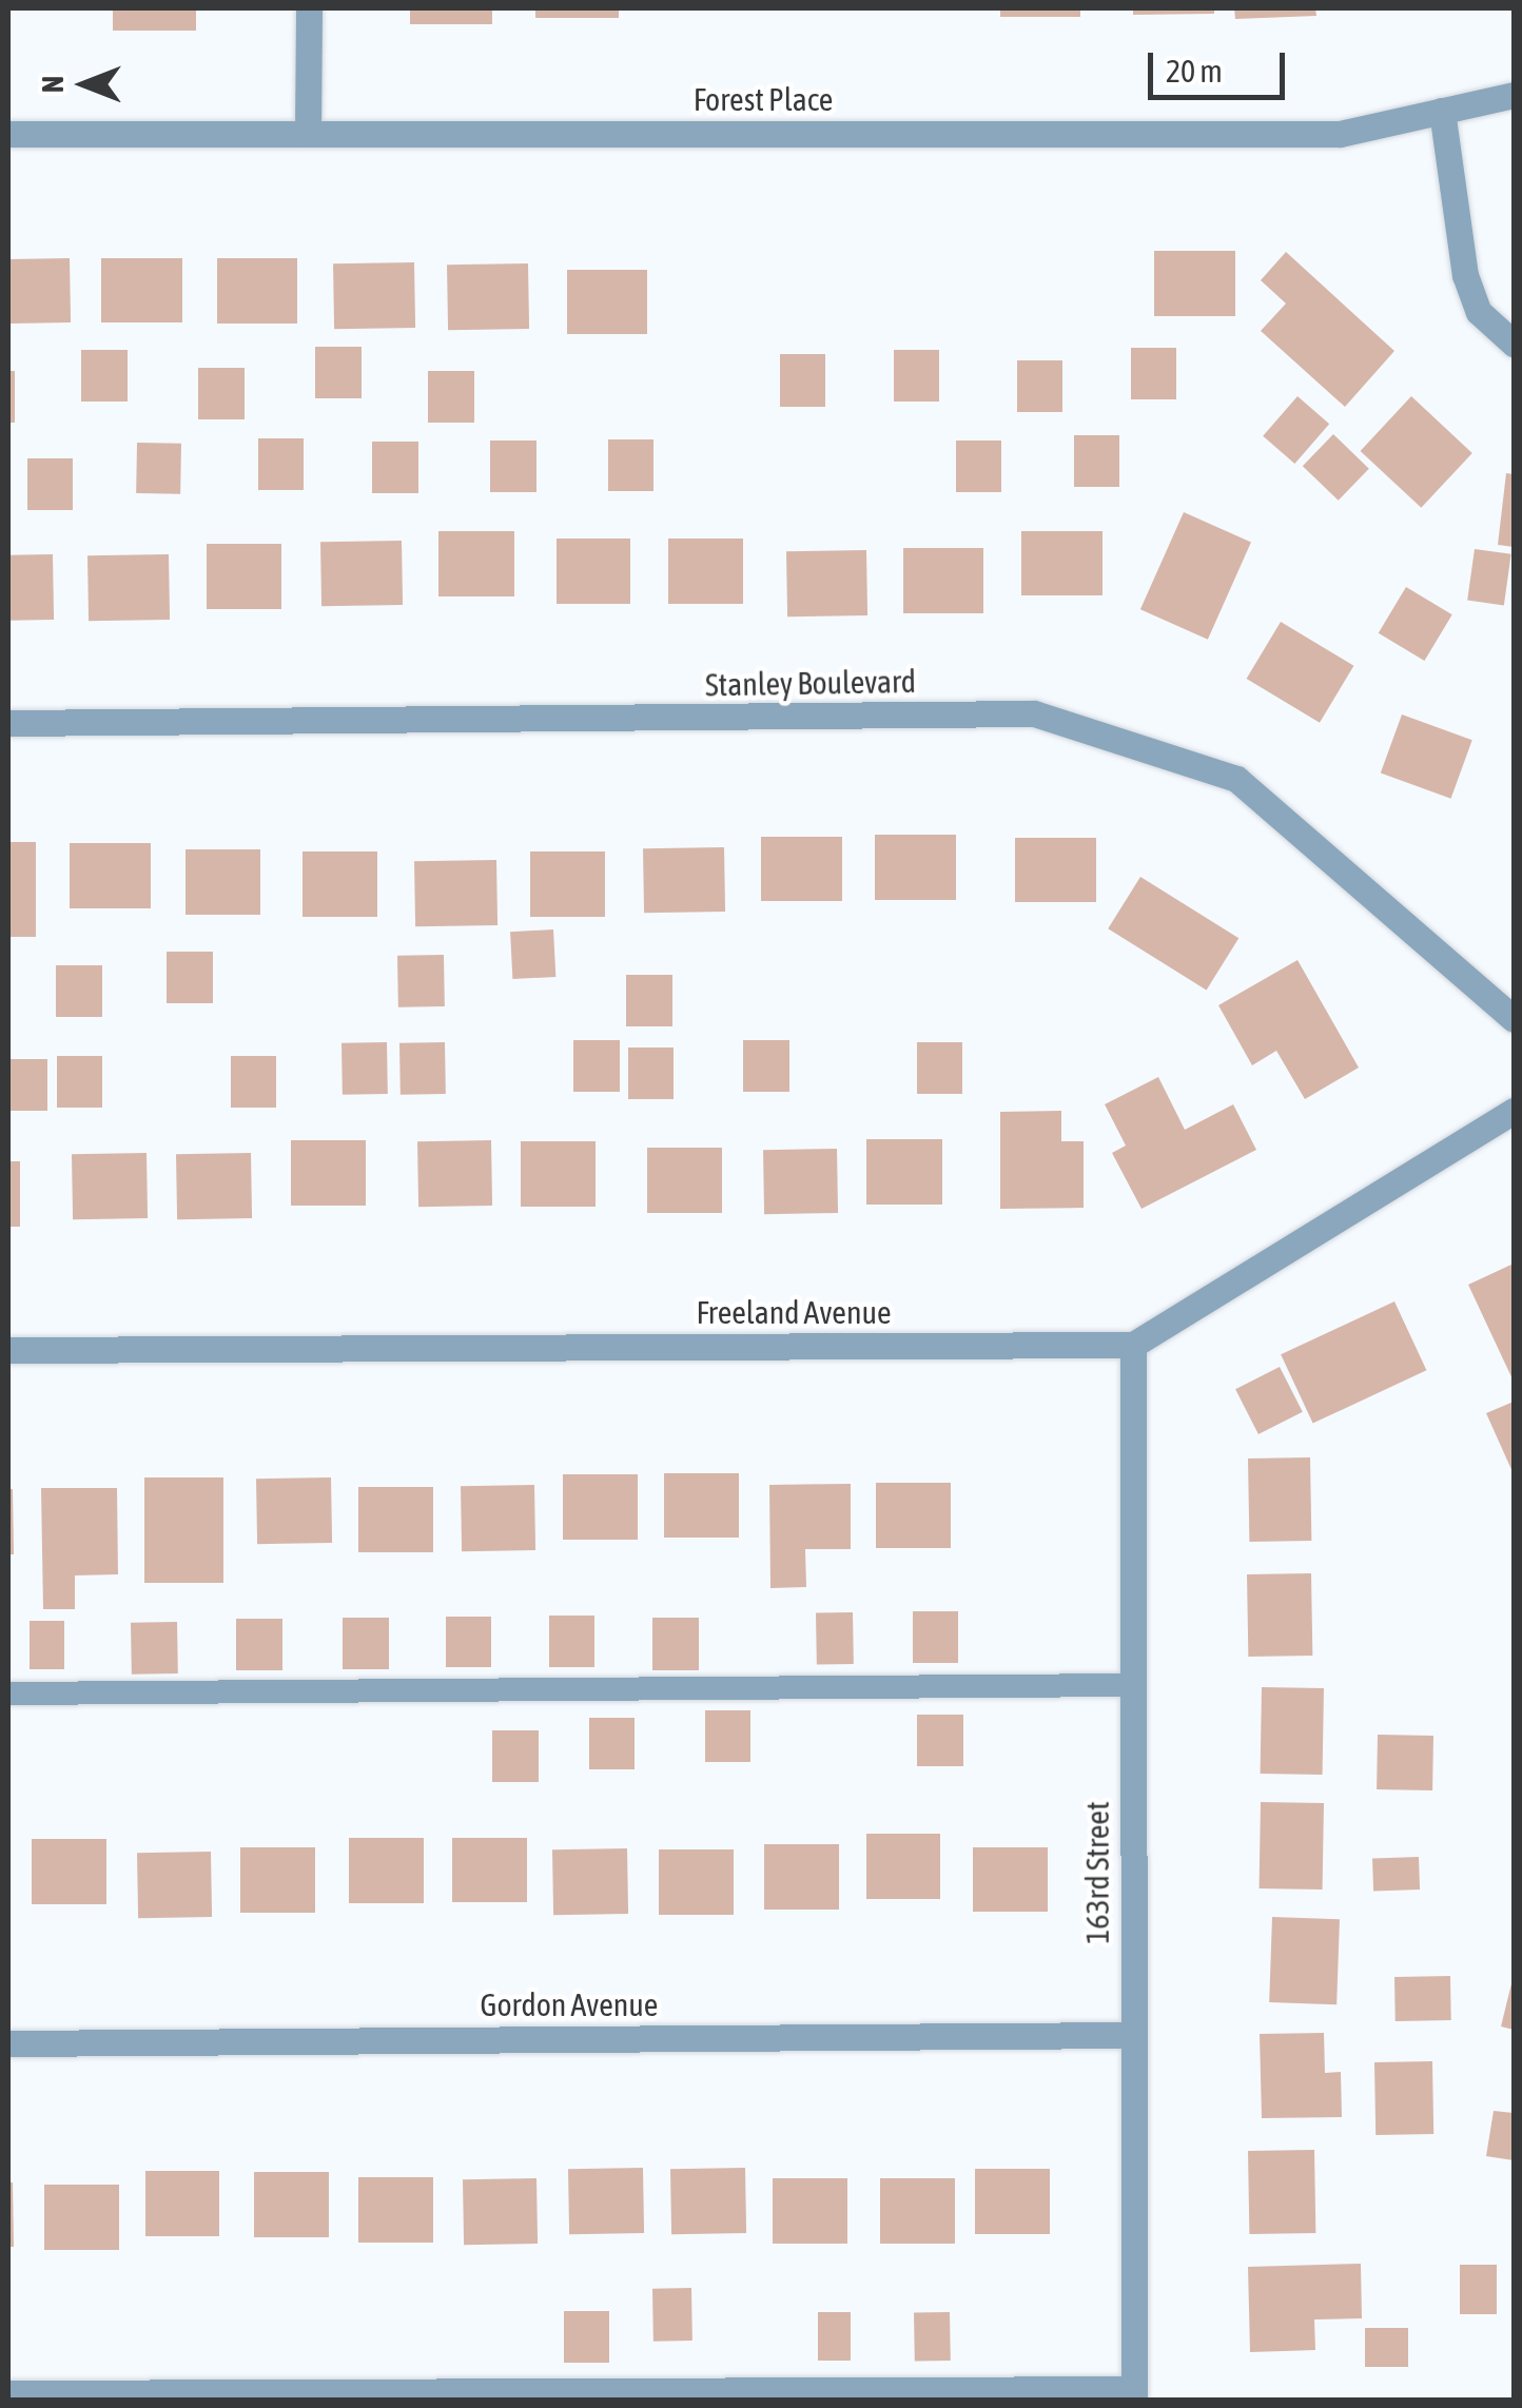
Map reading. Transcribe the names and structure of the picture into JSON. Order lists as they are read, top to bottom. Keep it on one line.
{"streets":{"street":["Forest Place","Stanley Boulevard","Freeland Avenue","163rd Street","Gordon Avenue"]},"crossings":[["Freeland Avenue","163rd Street"],["163rd Street","Gordon Avenue"]],"scale_bar":"20 m","north":"left"}
